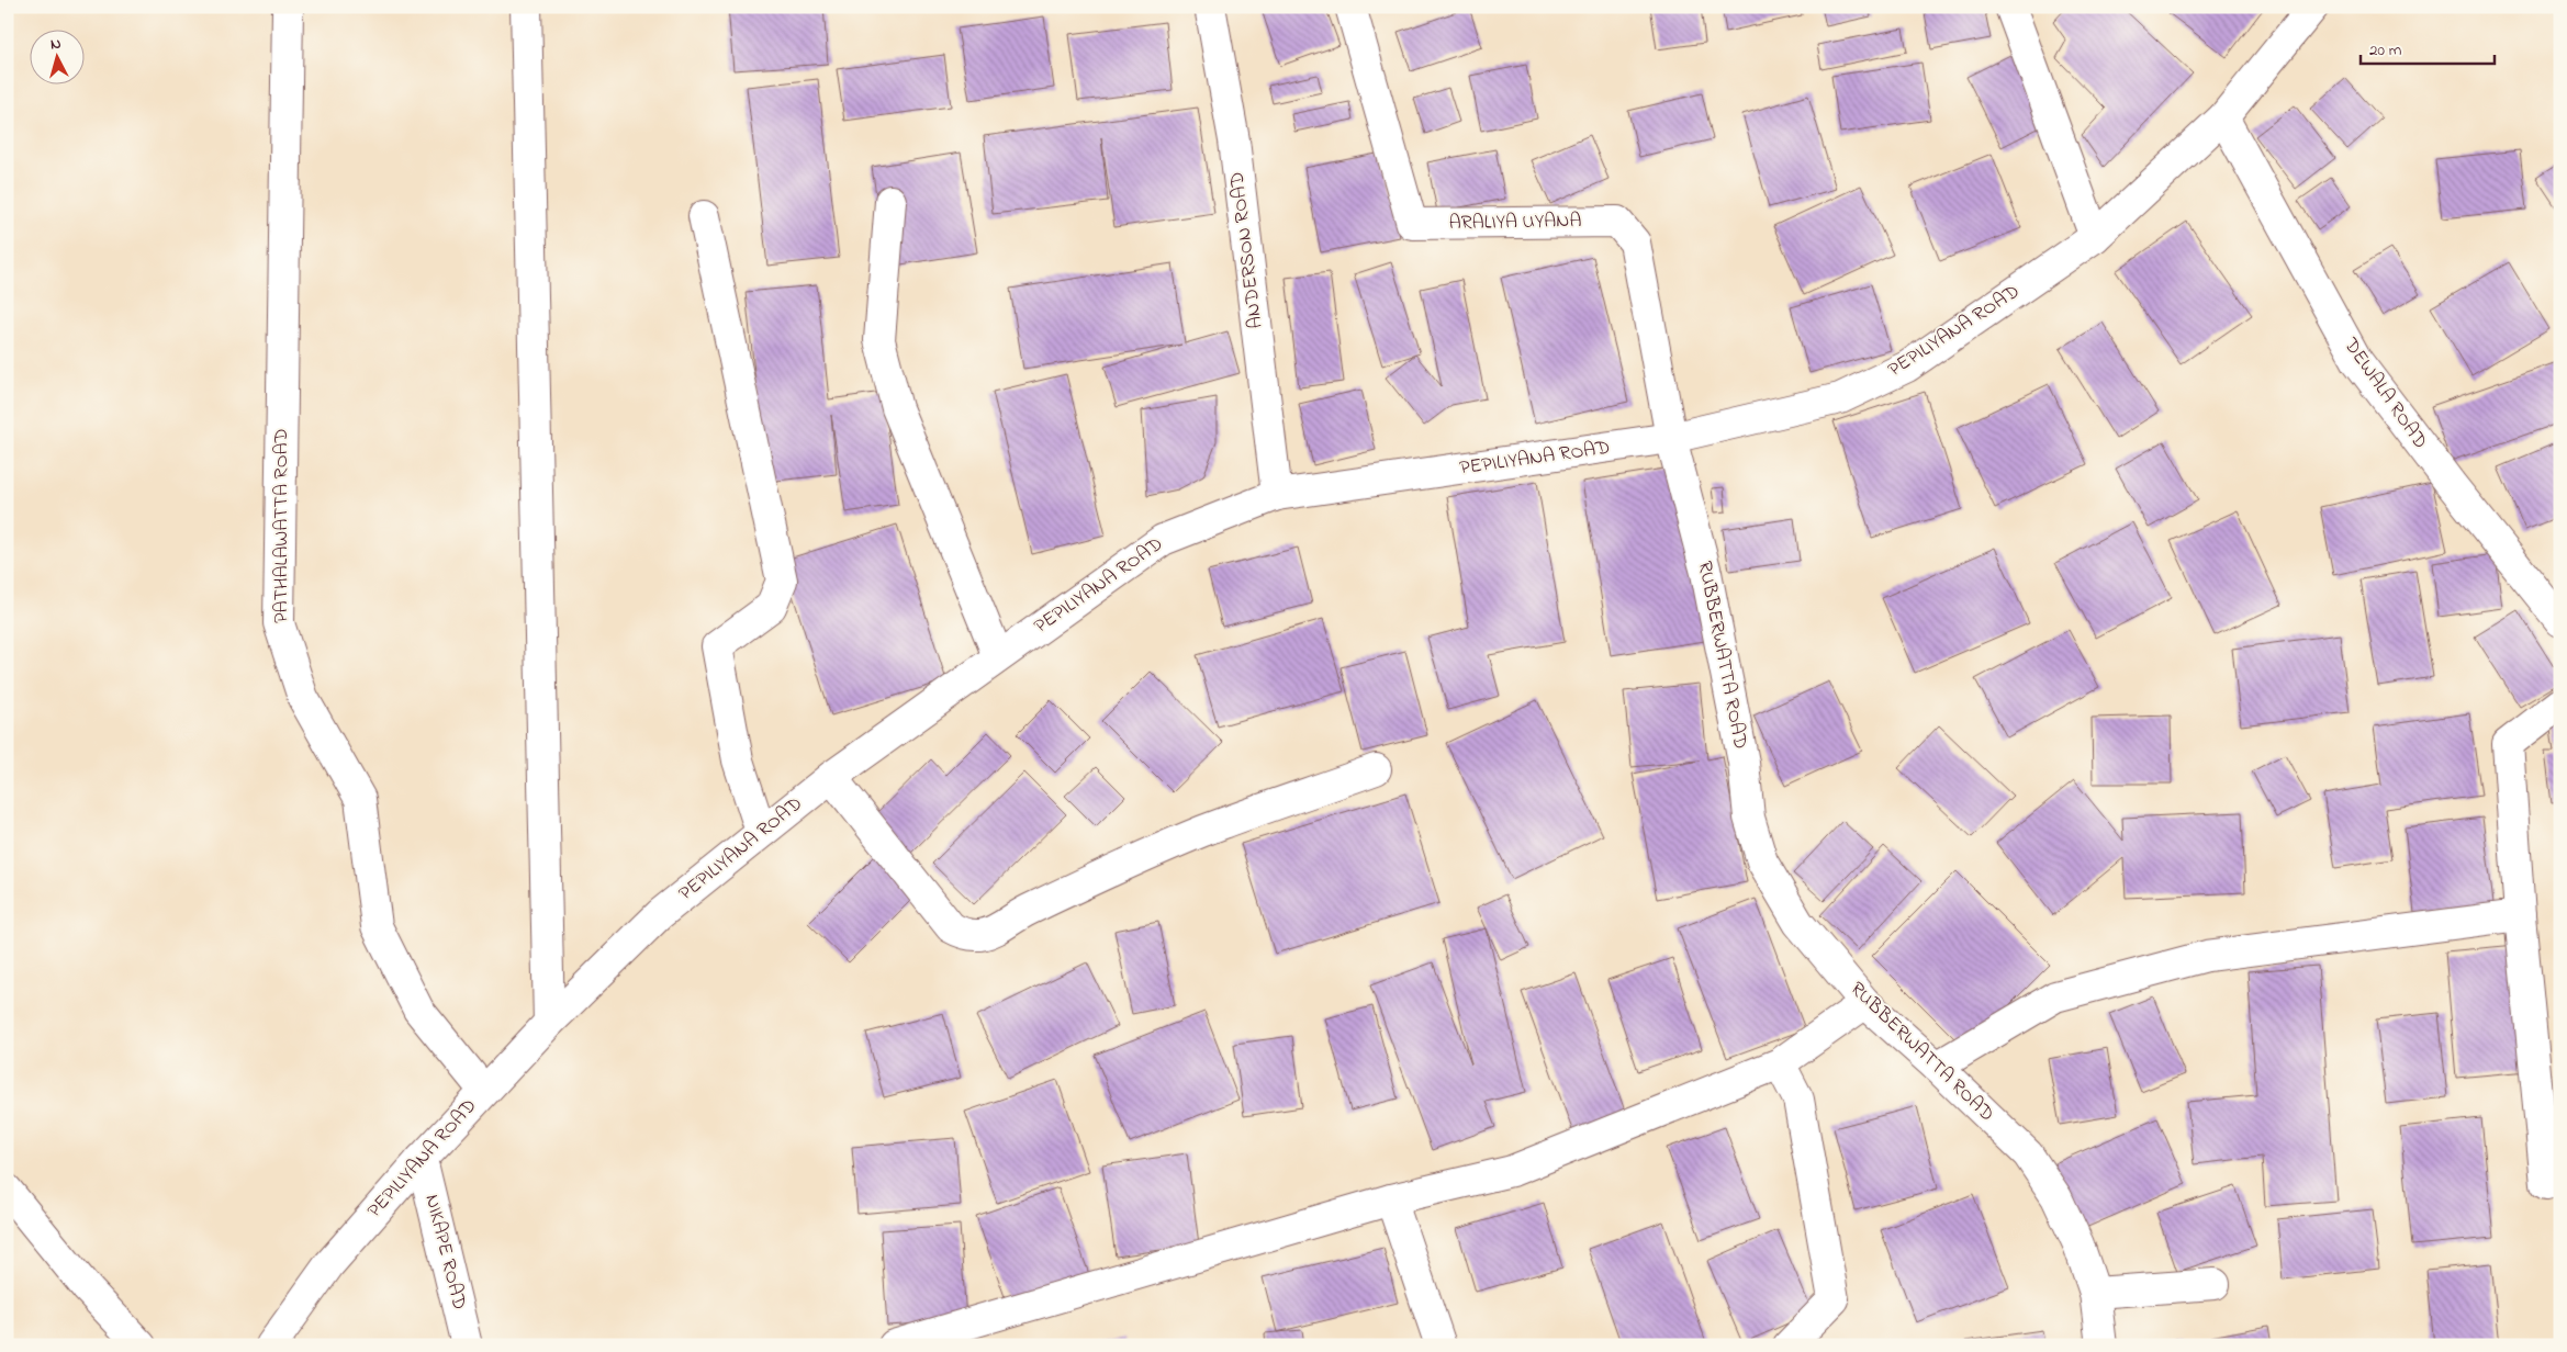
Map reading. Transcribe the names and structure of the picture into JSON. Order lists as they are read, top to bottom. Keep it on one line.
{"streets":{"street":["ARALIYA UYANA","ANDERSON ROAD","PEPILIYANA ROAD","DEWALA ROAD","PATHALAWATTA ROAD","RUBBERWATTA ROAD","NIKAPE ROAD"]},"crossings":[["ARALIYA UYANA","PEPILIYANA ROAD"],["ARALIYA UYANA","RUBBERWATTA ROAD"],["ANDERSON ROAD","PEPILIYANA ROAD"],["PEPILIYANA ROAD","DEWALA ROAD"],["PEPILIYANA ROAD","PATHALAWATTA ROAD"],["PEPILIYANA ROAD","RUBBERWATTA ROAD"],["PEPILIYANA ROAD","NIKAPE ROAD"]],"scale_bar":"20 m","north":"top"}
